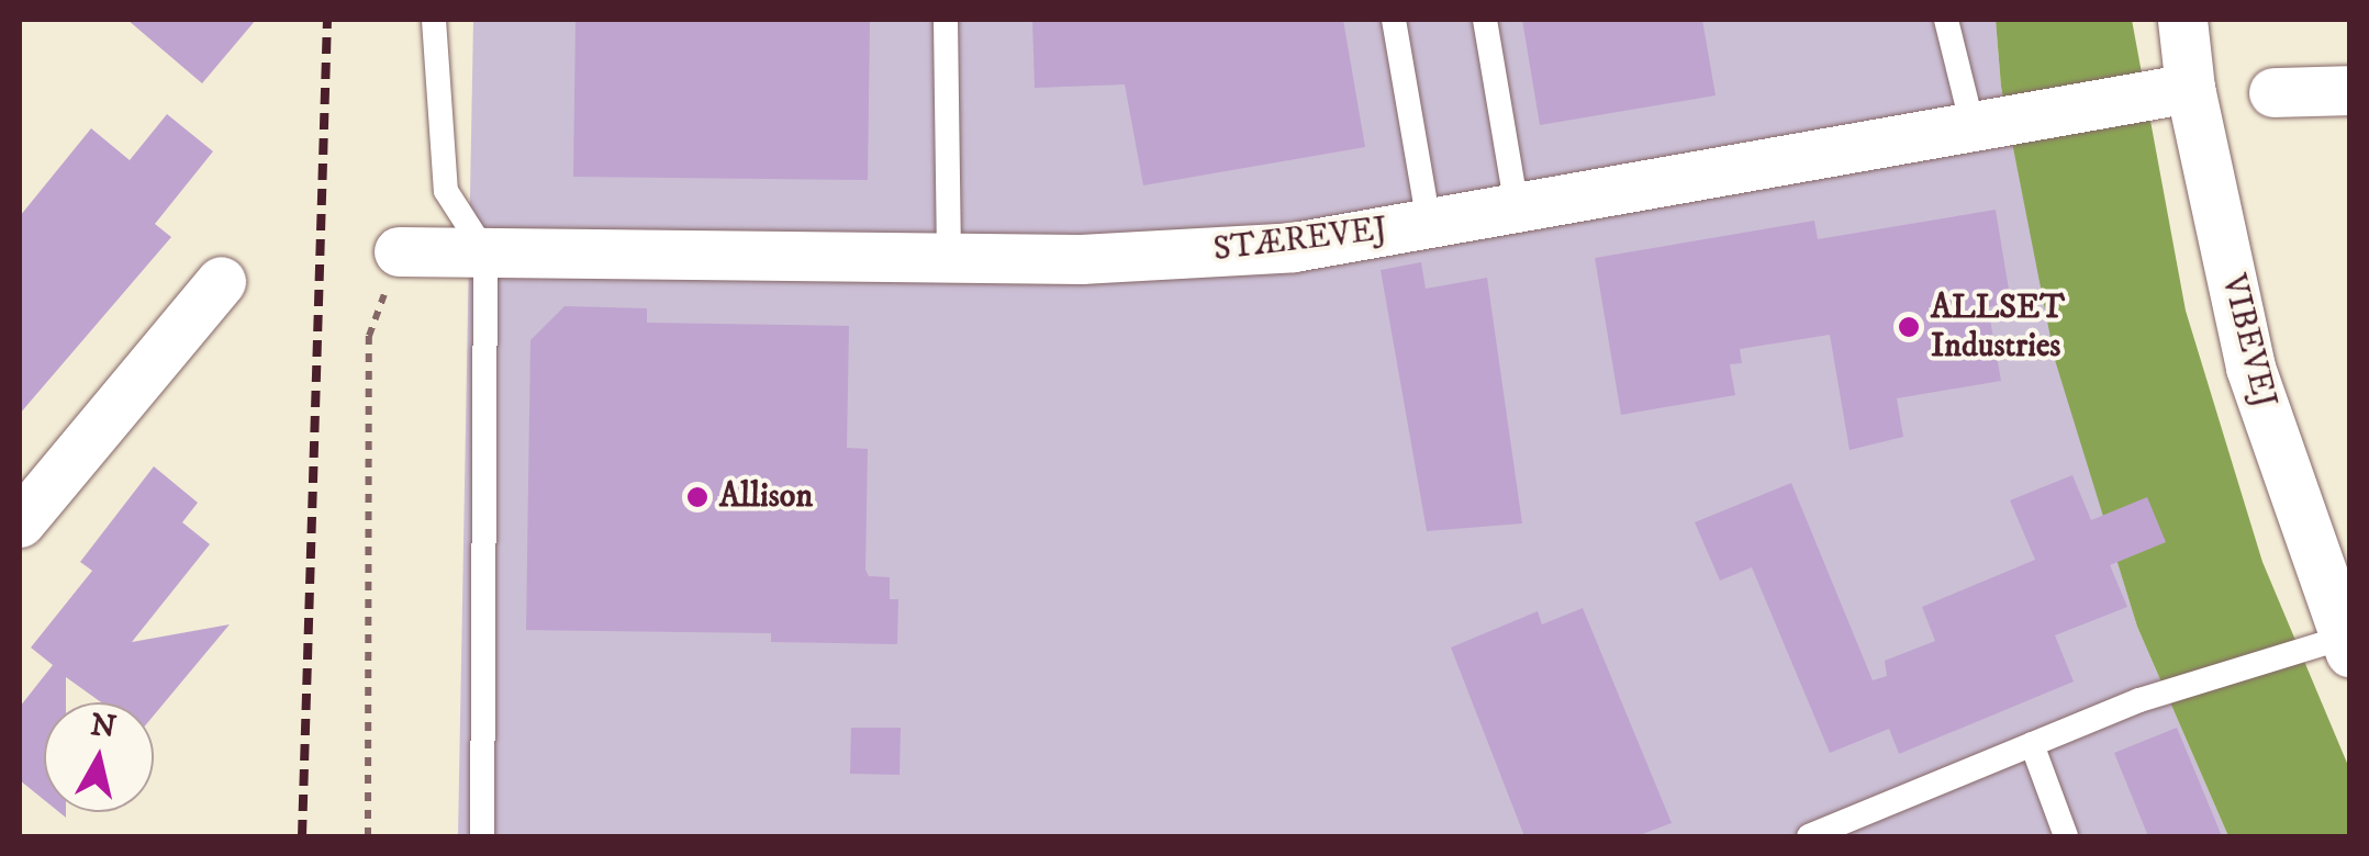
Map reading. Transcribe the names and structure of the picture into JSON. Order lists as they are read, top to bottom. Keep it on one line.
{"streets":{"street":["STÆREVEJ","VIBEVEJ"]},"crossings":[["STÆREVEJ","VIBEVEJ"]],"places":["ALLSET Industries","Allison"],"north":"top"}
